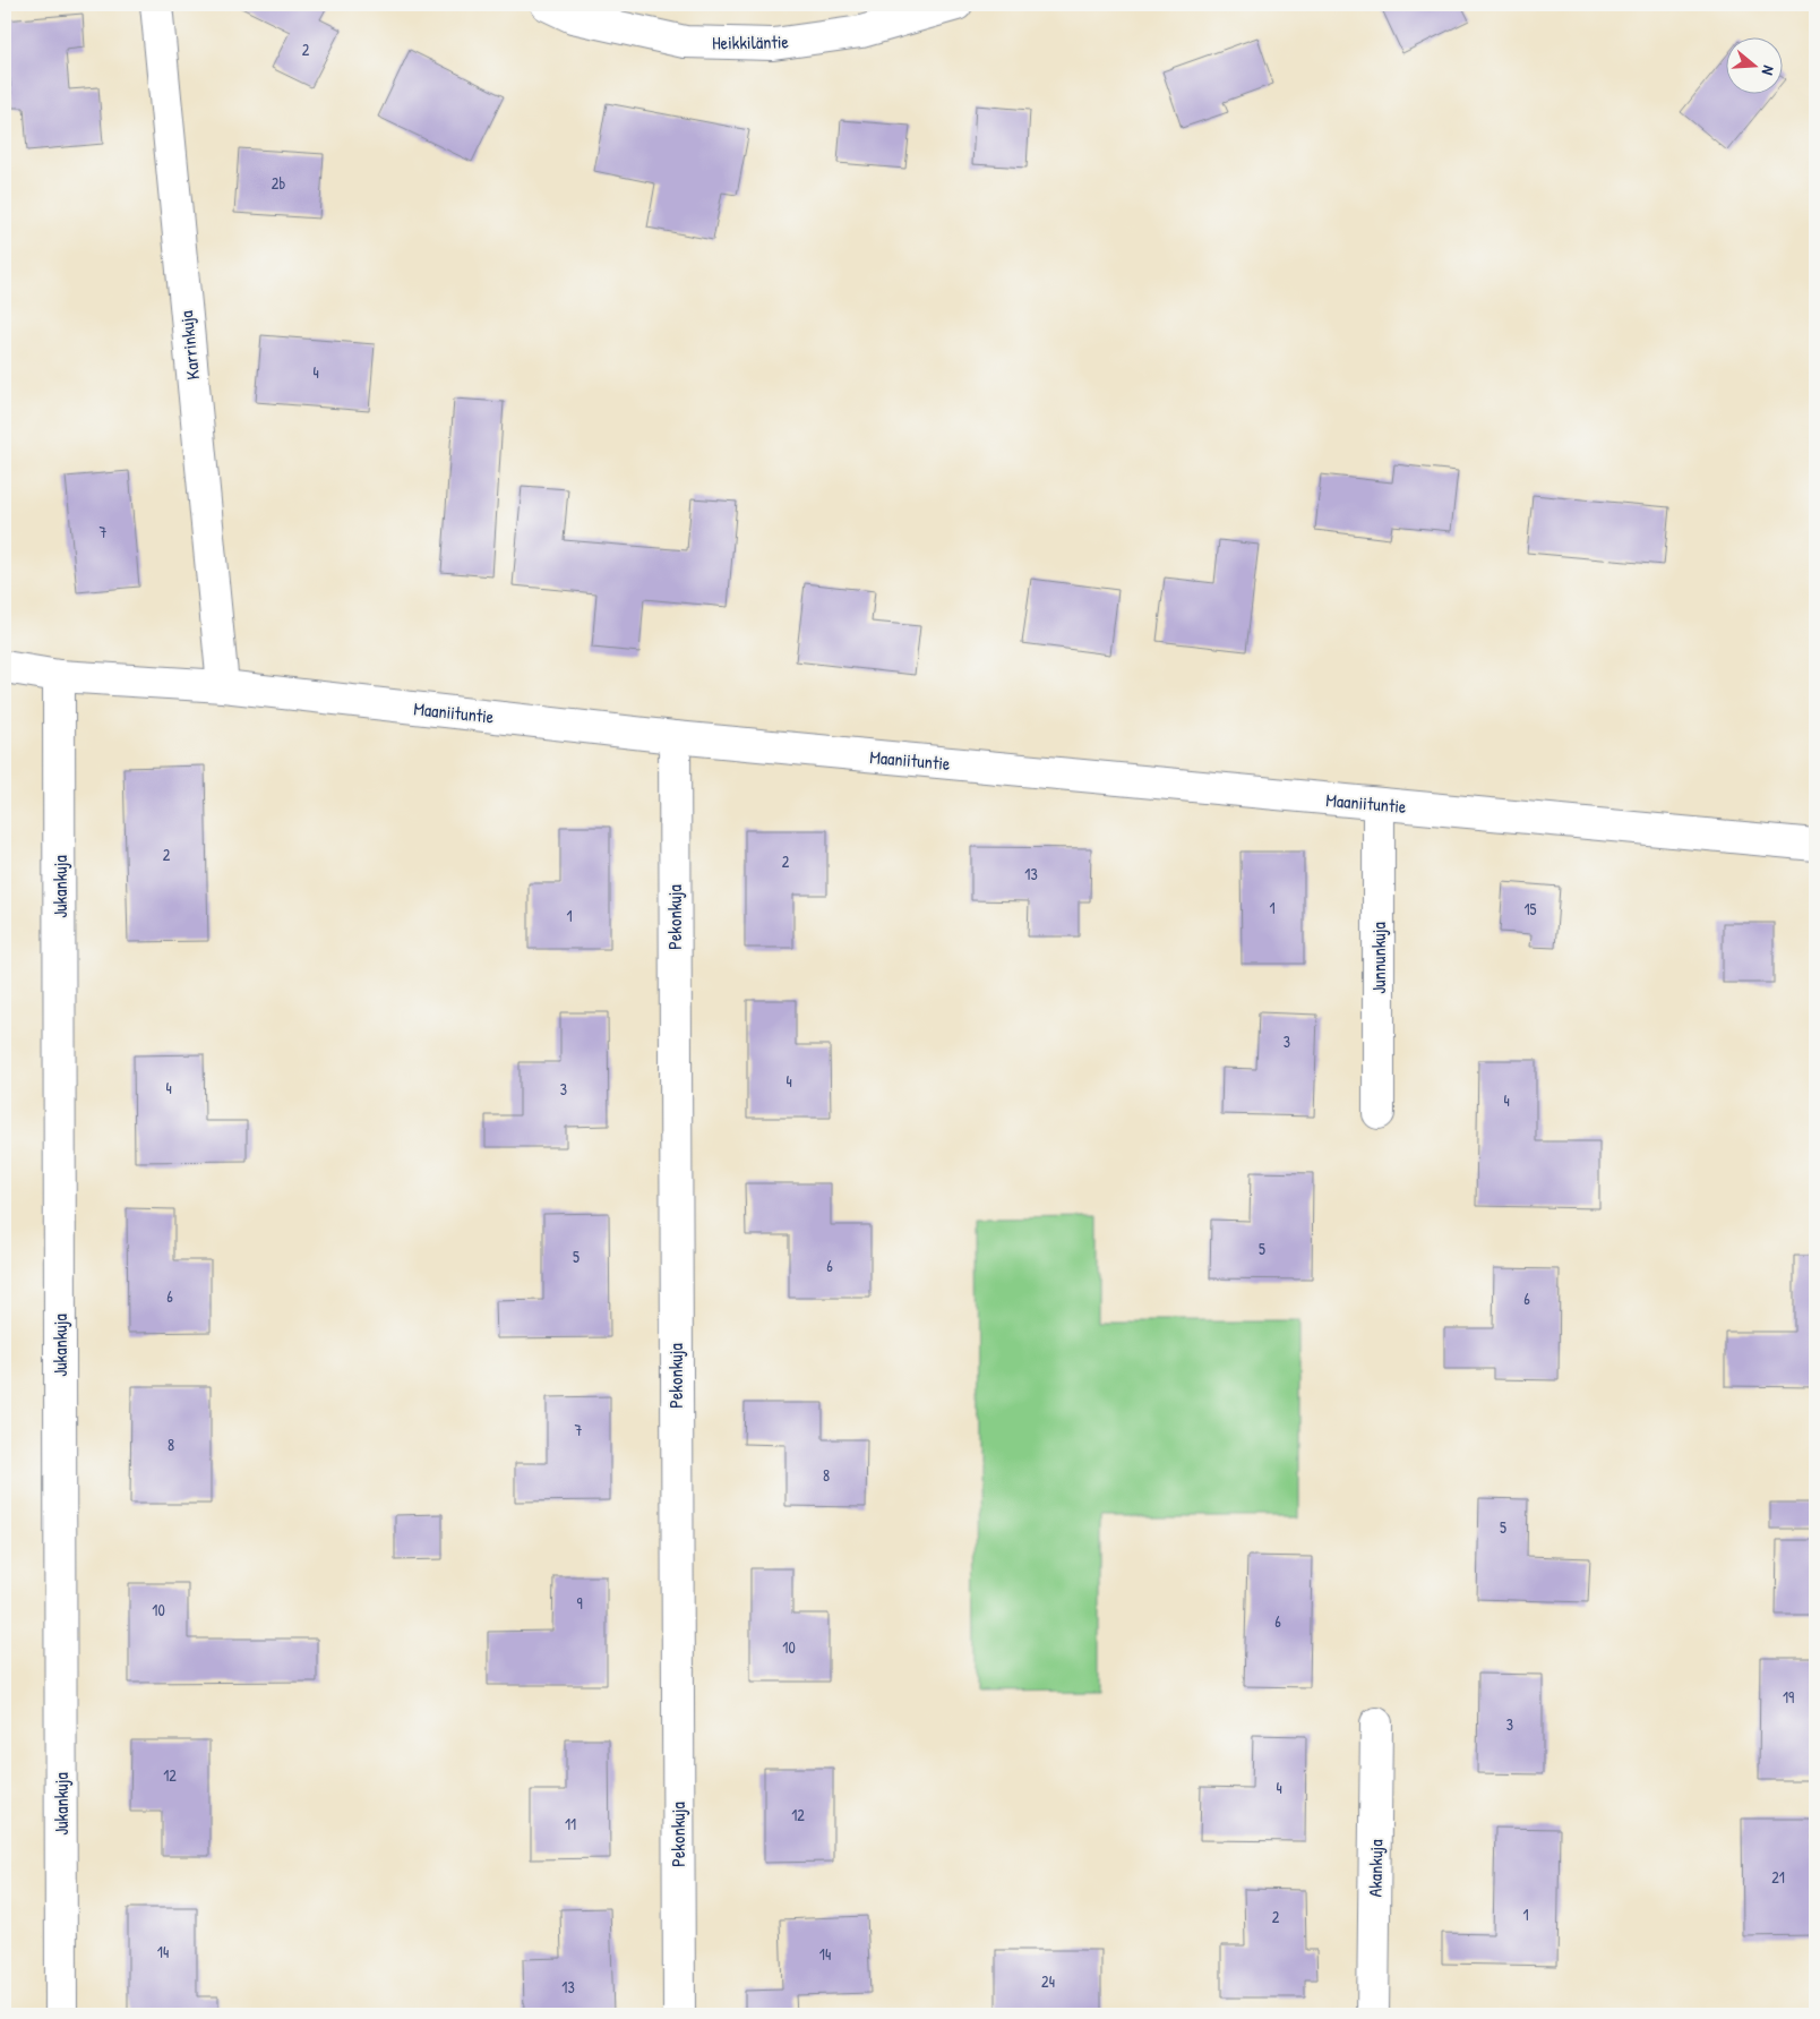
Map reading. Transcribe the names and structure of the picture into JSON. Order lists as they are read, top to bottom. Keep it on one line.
{"streets":{"street":["Heikkiläntie","Karrinkuja","Maaniituntie","Jukankuja","Pekonkuja","Junnunkuja","Akankuja"]},"crossings":[["Karrinkuja","Maaniituntie"],["Maaniituntie","Jukankuja"],["Maaniituntie","Pekonkuja"],["Maaniituntie","Junnunkuja"]],"house_numbers":["2","2b","4","7","2","2","13","1","15","1","3","4","4","3","4","5","5","6","6","6","7","8","8","5","9","10","6","10","19","3","12","4","12","11","21","1","2","14","14","24","13"],"north":"right"}
